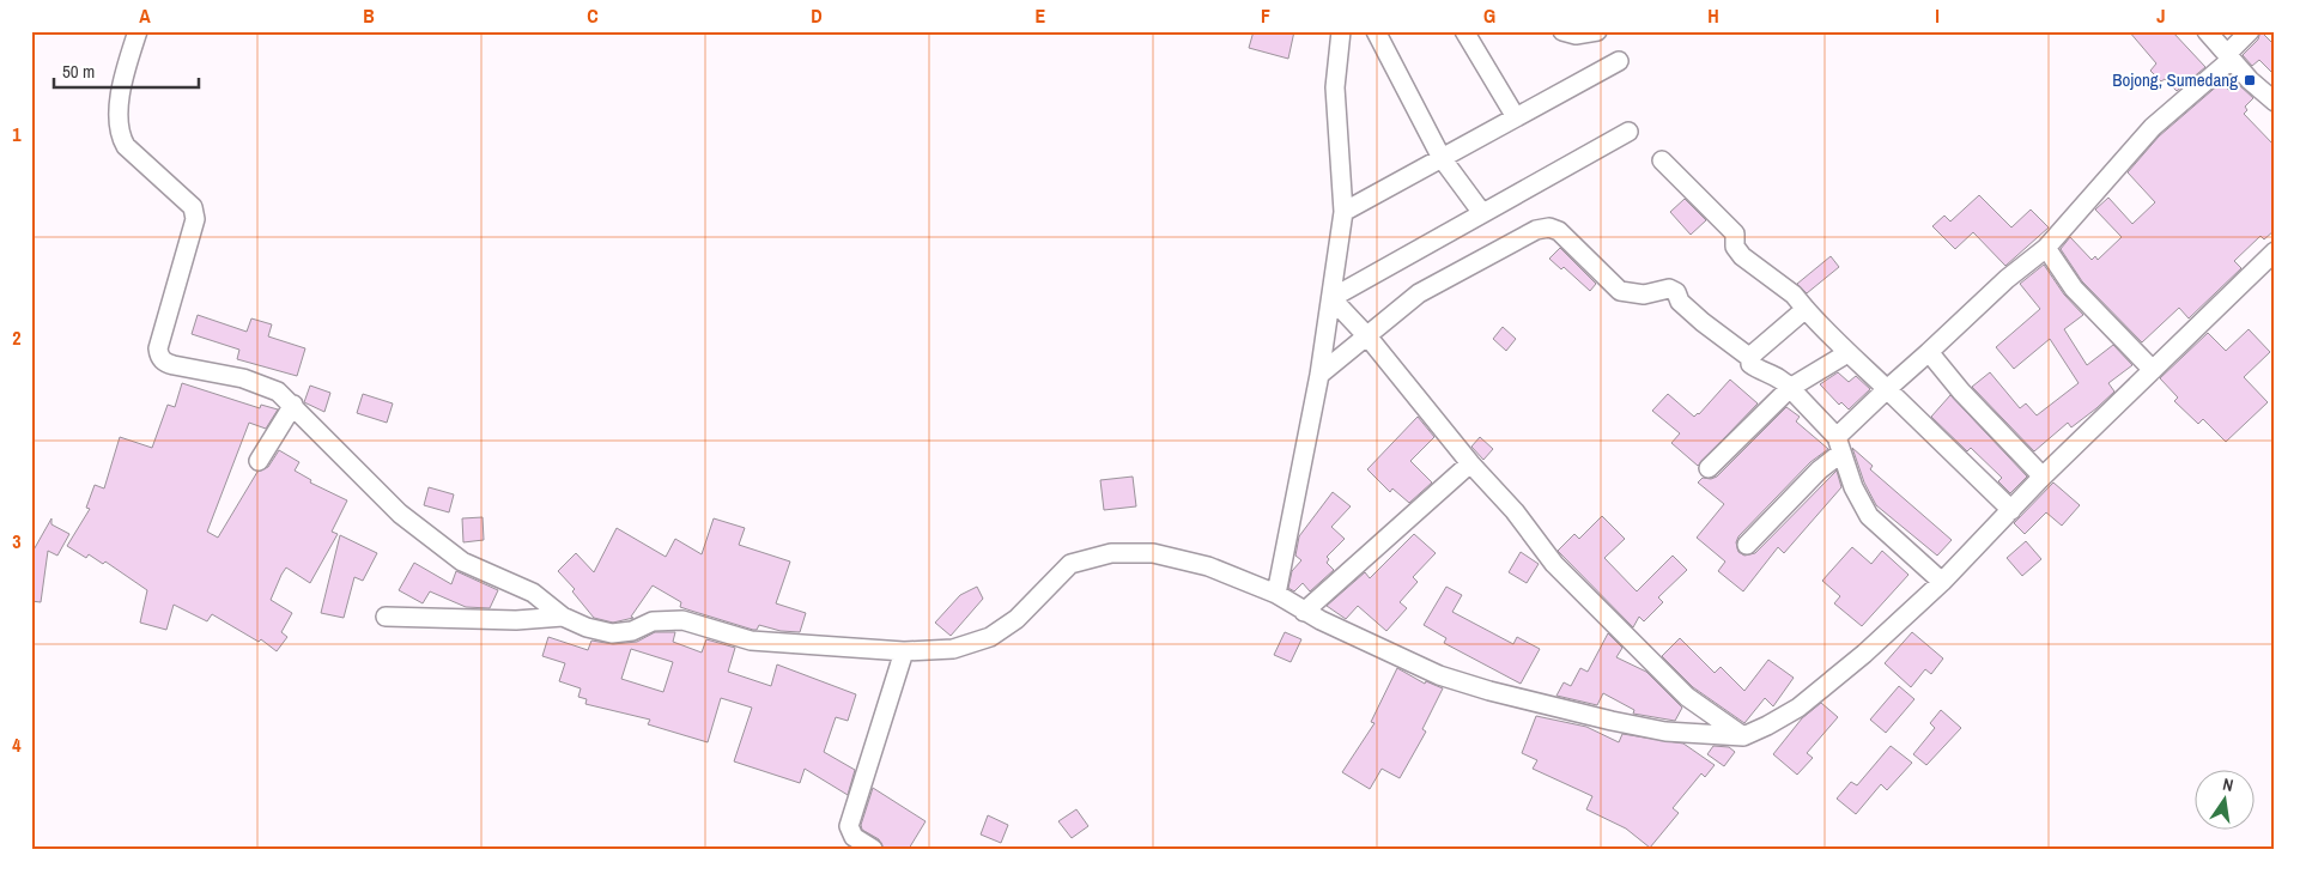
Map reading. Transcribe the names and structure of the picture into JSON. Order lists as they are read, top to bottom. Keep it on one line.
{"places":{"transit":["Bojong, Sumedang"]},"scale_bar":"50 m","north":"top","grid":{"columns":["A","B","C","D","E","F","G","H","I","J"],"rows":["1","2","3","4"]}}
